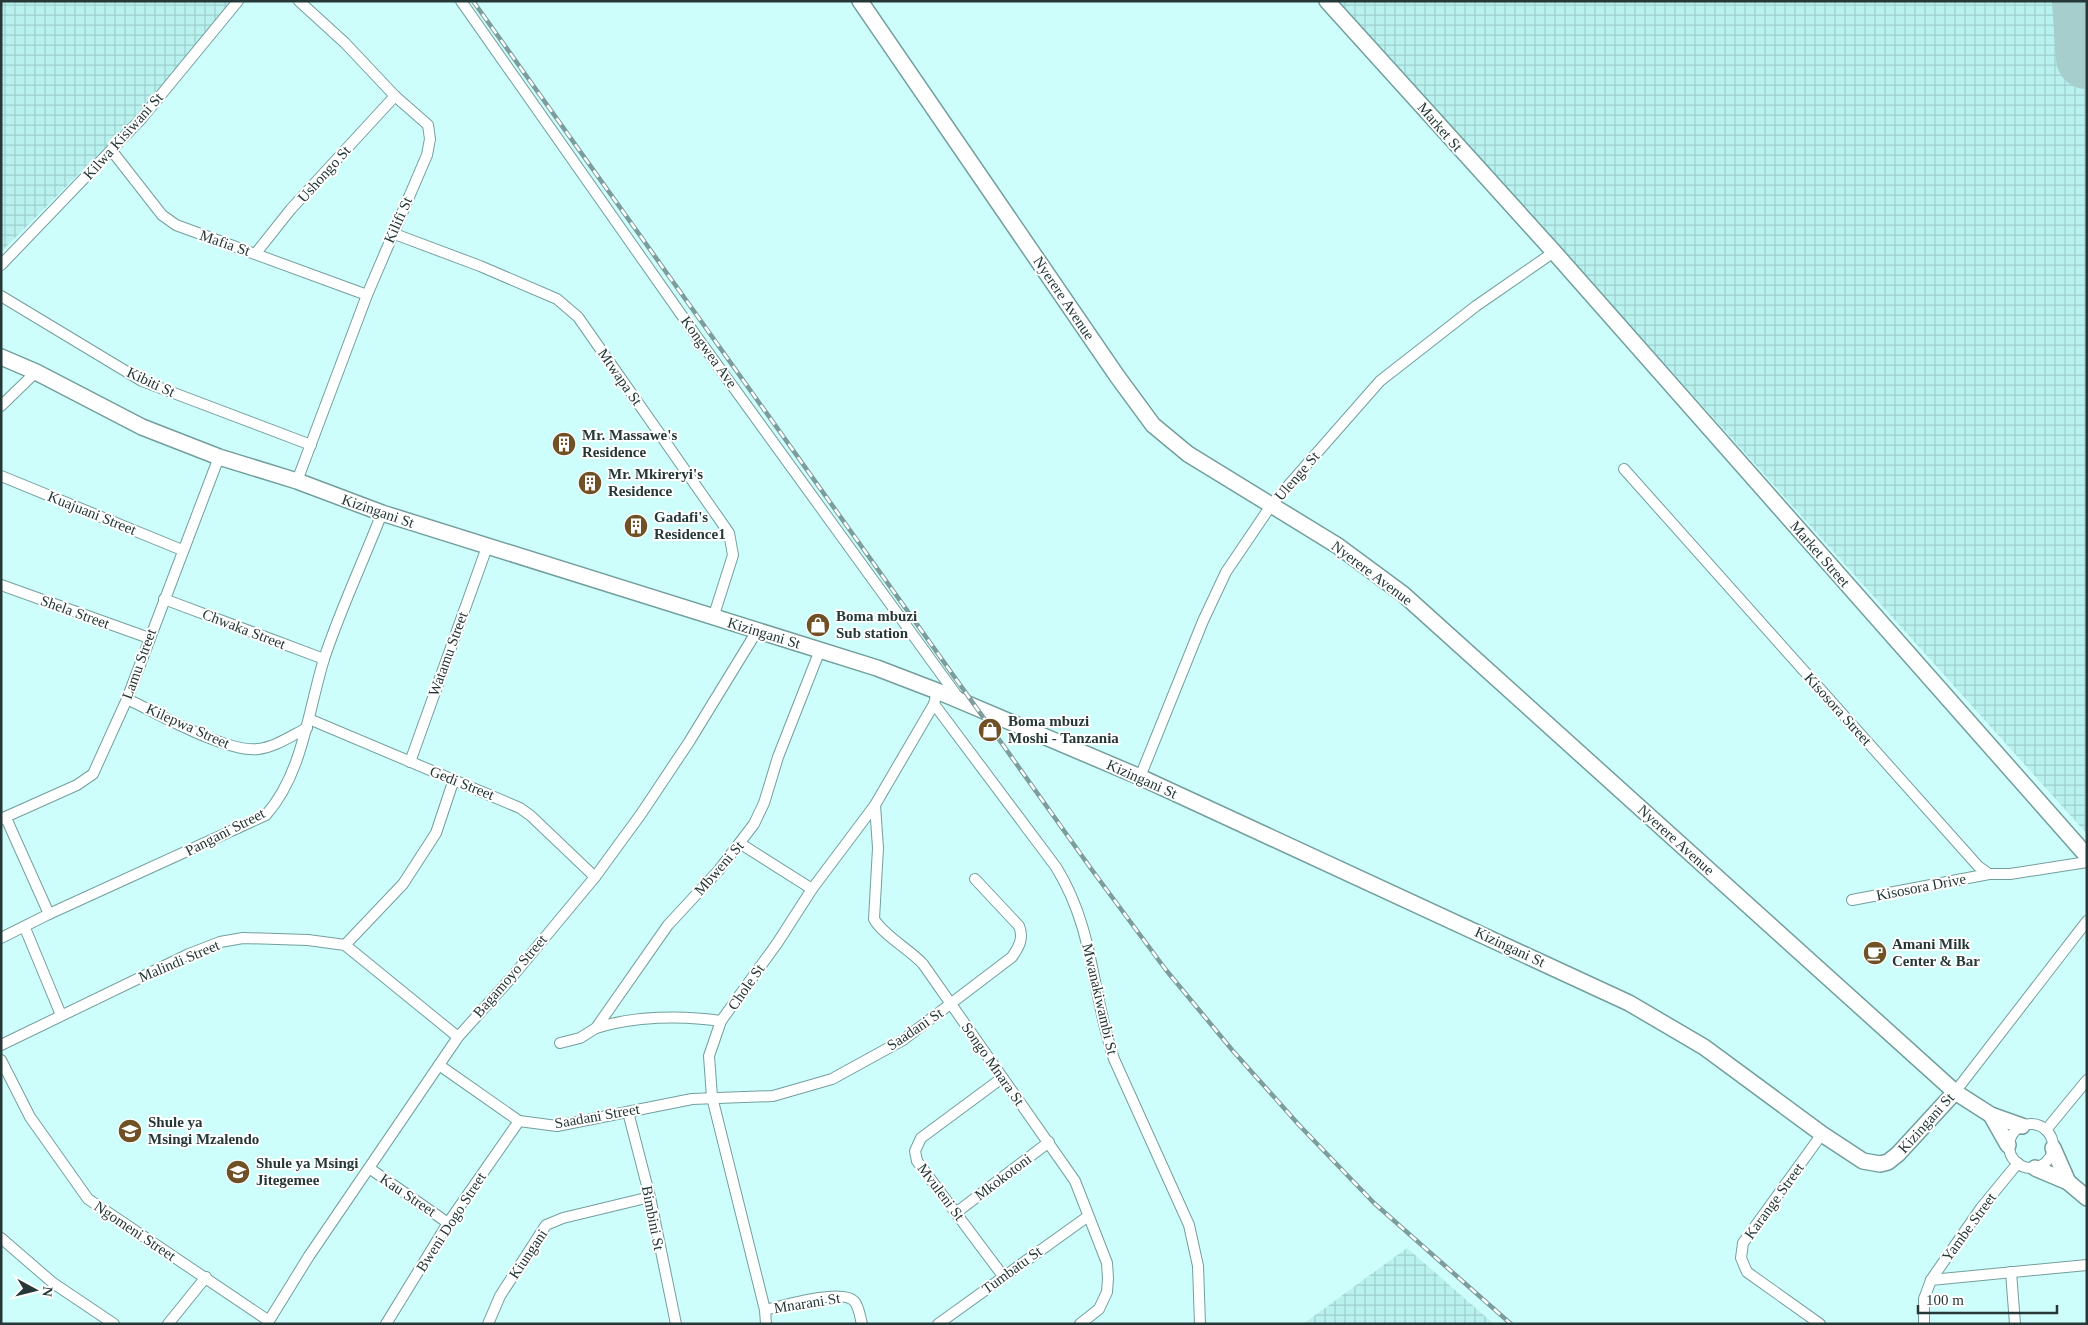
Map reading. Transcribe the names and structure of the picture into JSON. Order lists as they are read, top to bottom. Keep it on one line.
{"streets":{"street":["Market St","Kilwa Kisiwani St","Ushongo St","Kilifi St","Mafia St","Nyerere Avenue","Kongwea Ave","Mtwapa St","Kibiti St","Ulenge St","Kizingani St","Kuajuani Street","Market Street","Shela Street","Chwaka Street","Watamu Street","Lamu Street","Kisosora Street","Kilepwa Street","Gedi Street","Pangani Street","Mbweni St","Kisosora Drive","Malindi Street","Bagamoyo Street","Chole St","Mwanakiwambi St","Saadani St","Songo Mnara St","Saadani Street","Mkokotoni","Mvuleni St","Kau Street","Karange Street","Bimbini St","Bweni Dogo Street","Yambe Street","Ngomeni Street","Kiungani","Tumbatu St","Mnarani St"]},"crossings":[["Market St","Ulenge St"],["Market St","Market Street"],["Kilwa Kisiwani St","Mafia St"],["Ushongo St","Kilifi St"],["Ushongo St","Mafia St"],["Kilifi St","Mafia St"],["Kilifi St","Mtwapa St"],["Kilifi St","Kibiti St"],["Kilifi St","Kizingani St"],["Nyerere Avenue","Ulenge St"],["Nyerere Avenue","Kizingani St"],["Kongwea Ave","Kizingani St"],["Mtwapa St","Kizingani St"],["Ulenge St","Kizingani St"],["Ulenge St","Market Street"],["Kizingani St","Watamu Street"],["Kizingani St","Lamu Street"],["Kizingani St","Pangani Street"],["Kizingani St","Mbweni St"],["Kizingani St","Bagamoyo Street"],["Kizingani St","Chole St"],["Kizingani St","Mwanakiwambi St"],["Kizingani St","Karange Street"],["Kuajuani Street","Lamu Street"],["Shela Street","Lamu Street"],["Chwaka Street","Lamu Street"],["Chwaka Street","Pangani Street"],["Watamu Street","Gedi Street"],["Lamu Street","Kilepwa Street"],["Kisosora Street","Kisosora Drive"],["Kilepwa Street","Gedi Street"],["Kilepwa Street","Pangani Street"],["Gedi Street","Pangani Street"],["Gedi Street","Bagamoyo Street"],["Bagamoyo Street","Saadani Street"],["Bagamoyo Street","Kau Street"],["Bagamoyo Street","Ngomeni Street"],["Chole St","Mwanakiwambi St"],["Chole St","Saadani St"],["Chole St","Songo Mnara St"],["Chole St","Saadani Street"],["Chole St","Mnarani St"],["Saadani St","Songo Mnara St"],["Saadani St","Saadani Street"],["Songo Mnara St","Mkokotoni"],["Songo Mnara St","Mvuleni St"],["Songo Mnara St","Tumbatu St"],["Saadani Street","Bimbini St"],["Saadani Street","Bweni Dogo Street"],["Mkokotoni","Mvuleni St"],["Mvuleni St","Tumbatu St"],["Kau Street","Bweni Dogo Street"],["Bimbini St","Kiungani"]],"places":{"building":["Mr. Massawe's Residence","Mr. Mkireryi's Residence","Gadafi's Residence1"],"shop":["Boma mbuzi Sub station","Boma mbuzi Moshi - Tanzania"],"cafe":["Amani Milk Center & Bar"],"school or university":["Shule ya Msingi Mzalendo","Shule ya Msingi Jitegemee"]},"scale_bar":"100 m","north":"right"}
